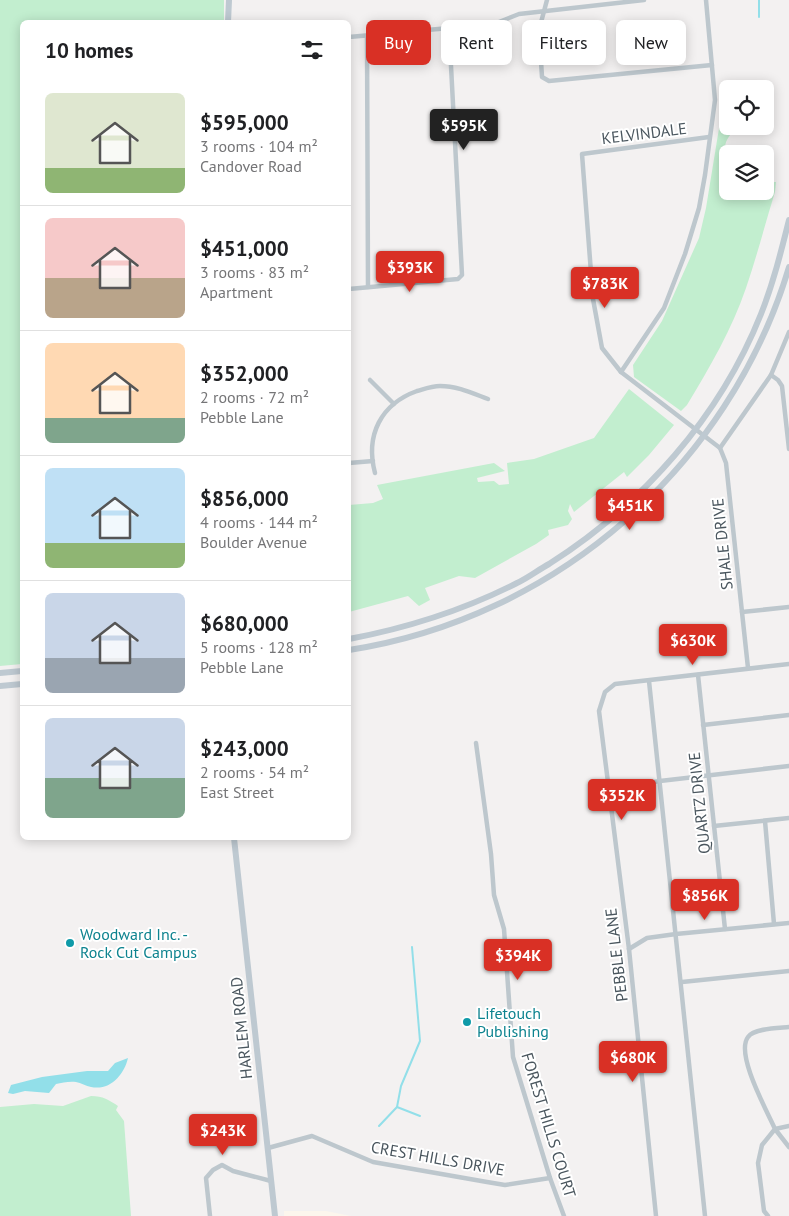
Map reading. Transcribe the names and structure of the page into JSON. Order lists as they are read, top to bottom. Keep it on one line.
{"streets":{"main road":["HARLEM ROAD"],"street":["KELVINDALE","SHALE DRIVE","QUARTZ DRIVE","PEBBLE LANE","FOREST HILLS COURT","CREST HILLS DRIVE"]},"crossings":[["HARLEM ROAD","CREST HILLS DRIVE"],["FOREST HILLS COURT","CREST HILLS DRIVE"]],"places":["Woodward Inc. - Rock Cut Campus","Lifetouch Publishing"],"page":{"chip":["Buy","Rent","Filters","New"],"heading":"10 homes","list":[{"name":"$595,000","note":"3 rooms · 104 m² · Candover Road"},{"name":"$451,000","note":"3 rooms · 83 m² · Apartment"},{"name":"$352,000","note":"2 rooms · 72 m² · Pebble Lane"},{"name":"$856,000","note":"4 rooms · 144 m² · Boulder Avenue"},{"name":"$680,000","note":"5 rooms · 128 m² · Pebble Lane"},{"name":"$243,000","note":"2 rooms · 54 m² · East Street"}],"price":["$595K","$393K","$783K","$451K","$630K","$352K","$856K","$394K","$680K","$243K"]}}
